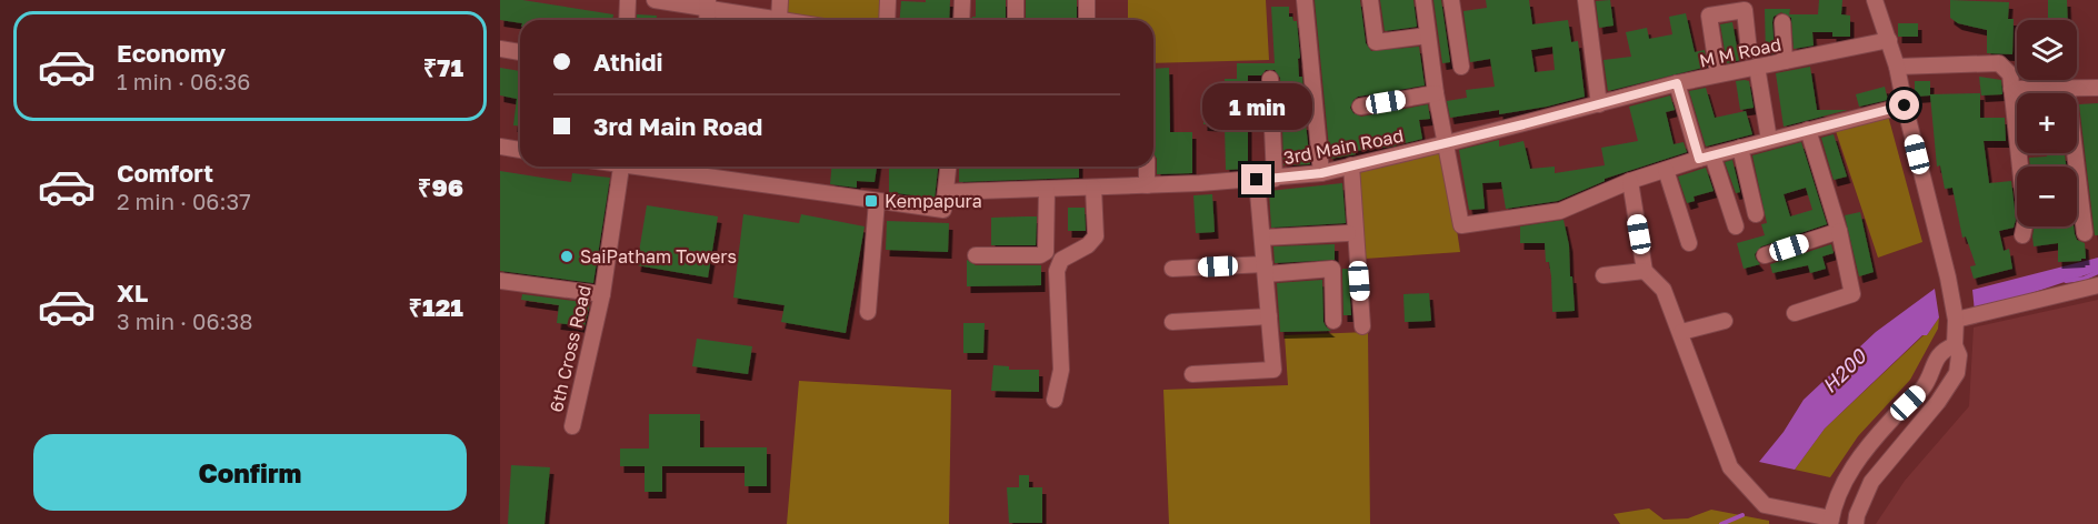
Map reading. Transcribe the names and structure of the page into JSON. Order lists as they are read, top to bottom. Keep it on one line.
{"streets":{"street":["M M Road","3rd Main Road","6th Cross Road"]},"crossings":[["M M Road","3rd Main Road"]],"water":["H200"],"places":{"transit":["Kempapura"],"other":["SaiPatham Towers"]},"page":{"list":[{"name":"Economy","note":"1 min · 06:36","value":"₹71"},{"name":"Comfort","note":"2 min · 06:37","value":"₹96"},{"name":"XL","note":"3 min · 06:38","value":"₹121"}],"map_buttons":["+","−"],"banner":["Athidi","3rd Main Road"],"bubble":"1 min","buttons":"Confirm"}}
